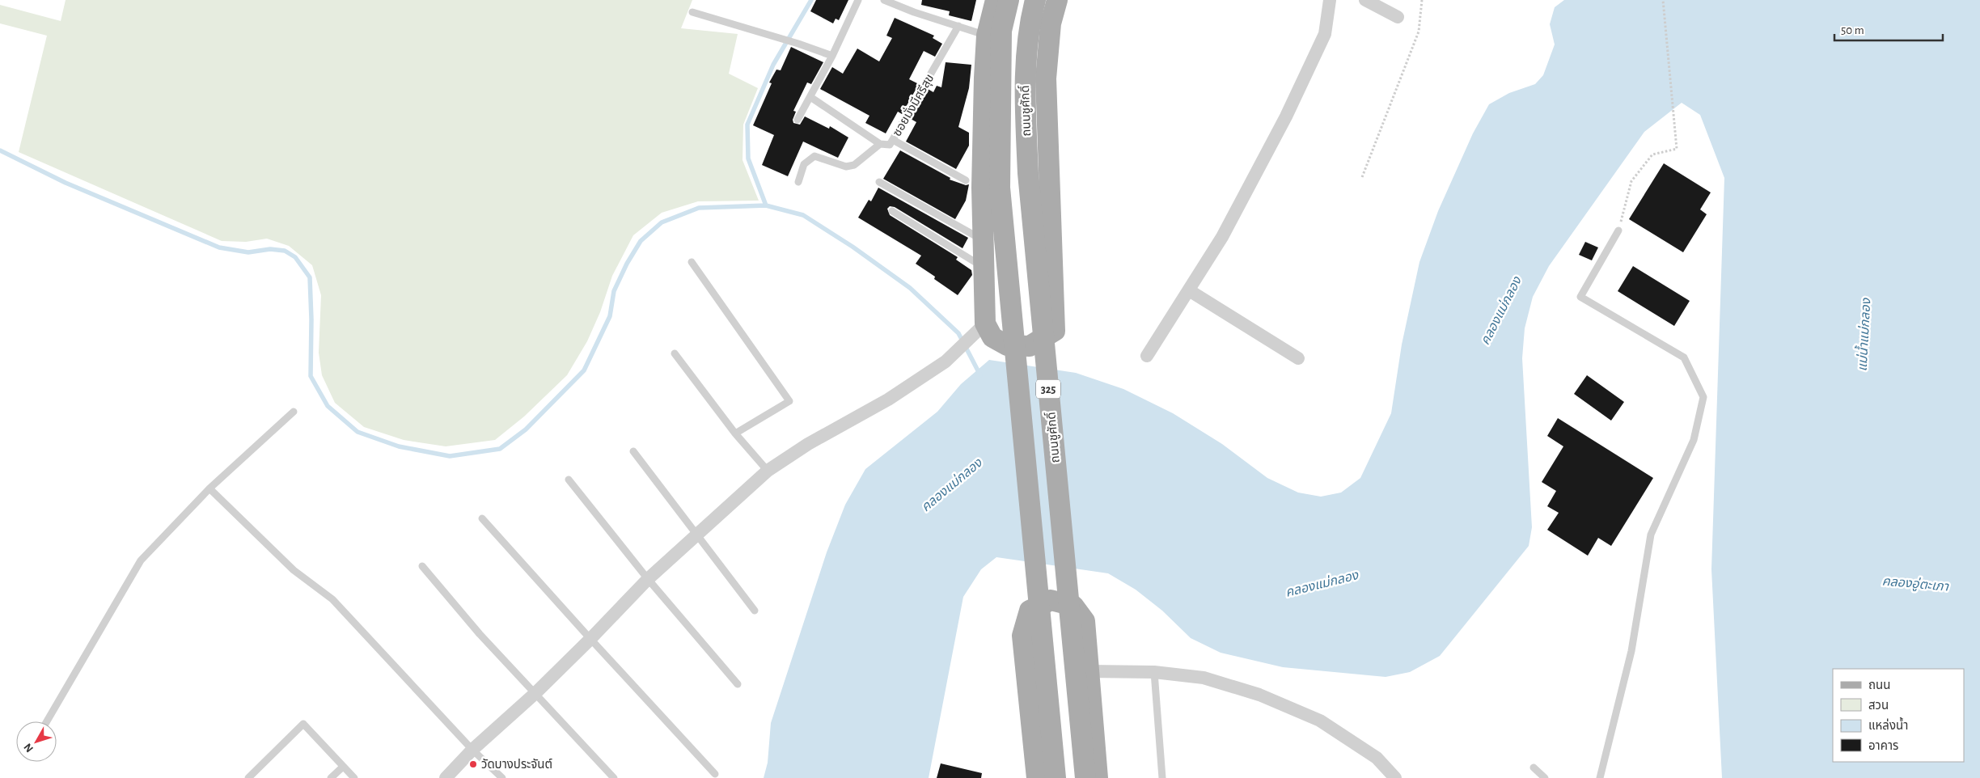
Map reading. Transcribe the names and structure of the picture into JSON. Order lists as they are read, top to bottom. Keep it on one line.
{"streets":{"main road":["ถนนชูศักดิ์","325"],"lane":["ซอยมั่งมีศรีสุข"]},"water":["คลองแม่กลอง","แม่น้ำแม่กลอง","คลองอู่ตะเภา"],"places":["วัดบางประจันต์"],"legend":["ถนน","สวน","แหล่งน้ำ","อาคาร"],"scale_bar":"50 m","north":"bottom left"}
